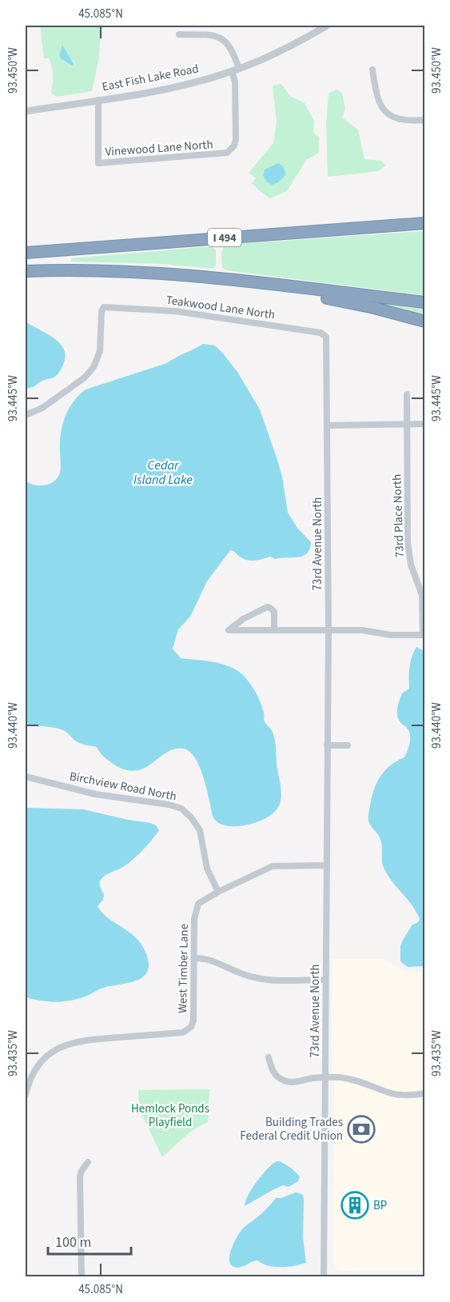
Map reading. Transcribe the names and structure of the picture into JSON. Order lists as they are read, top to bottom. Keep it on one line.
{"streets":{"highway":["I 494"],"street":["East Fish Lake Road","Vinewood Lane North","Teakwood Lane North","73rd Place North","73rd Avenue North","Birchview Road North","West Timber Lane"]},"crossings":[["East Fish Lake Road","Vinewood Lane North"],["Teakwood Lane North","73rd Avenue North"],["73rd Avenue North","West Timber Lane"],["Birchview Road North","West Timber Lane"]],"water":["Cedar Island Lake"],"parks":["Hemlock Ponds Playfield"],"places":{"bank":["Building Trades Federal Credit Union"],"building":["BP"]},"scale_bar":"100 m","coordinates":["45.085°N","93.450°W","93.445°W","93.440°W","93.435°W"]}
